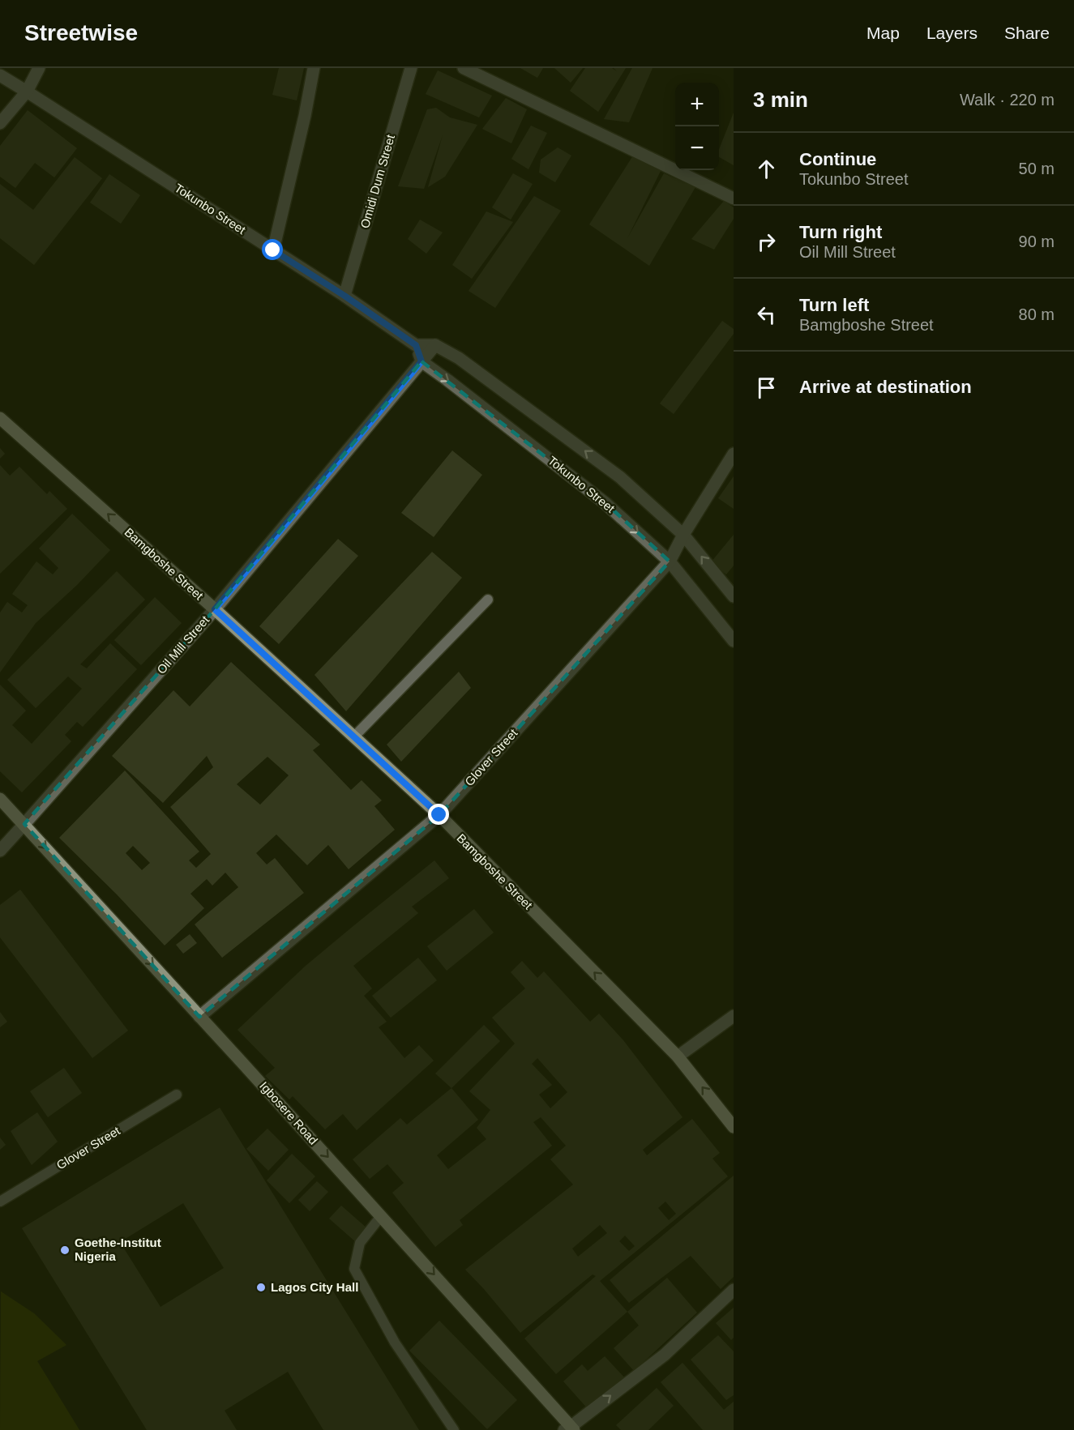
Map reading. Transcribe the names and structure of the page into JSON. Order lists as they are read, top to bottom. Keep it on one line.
{"streets":{"main road":["Bamgboshe Street","Igbosere Road"],"street":["Omidi Dum Street","Tokunbo Street","Oil Mill Street","Glover Street"]},"crossings":[["Omidi Dum Street","Tokunbo Street"],["Tokunbo Street","Oil Mill Street"],["Tokunbo Street","Glover Street"],["Bamgboshe Street","Oil Mill Street"],["Bamgboshe Street","Glover Street"],["Oil Mill Street","Igbosere Road"],["Glover Street","Igbosere Road"]],"one_way":["Bamgboshe Street","Igbosere Road"],"places":["Goethe-Institut Nigeria","Lagos City Hall"],"page":{"header":"Streetwise","nav":["Map","Layers","Share"],"heading":["3 min","Walk · 220 m"],"map_buttons":["+","−"],"list":[["Continue","Tokunbo Street","50 m"],["Turn right","Oil Mill Street","90 m"],["Turn left","Bamgboshe Street","80 m"],"Arrive at destination"]}}
